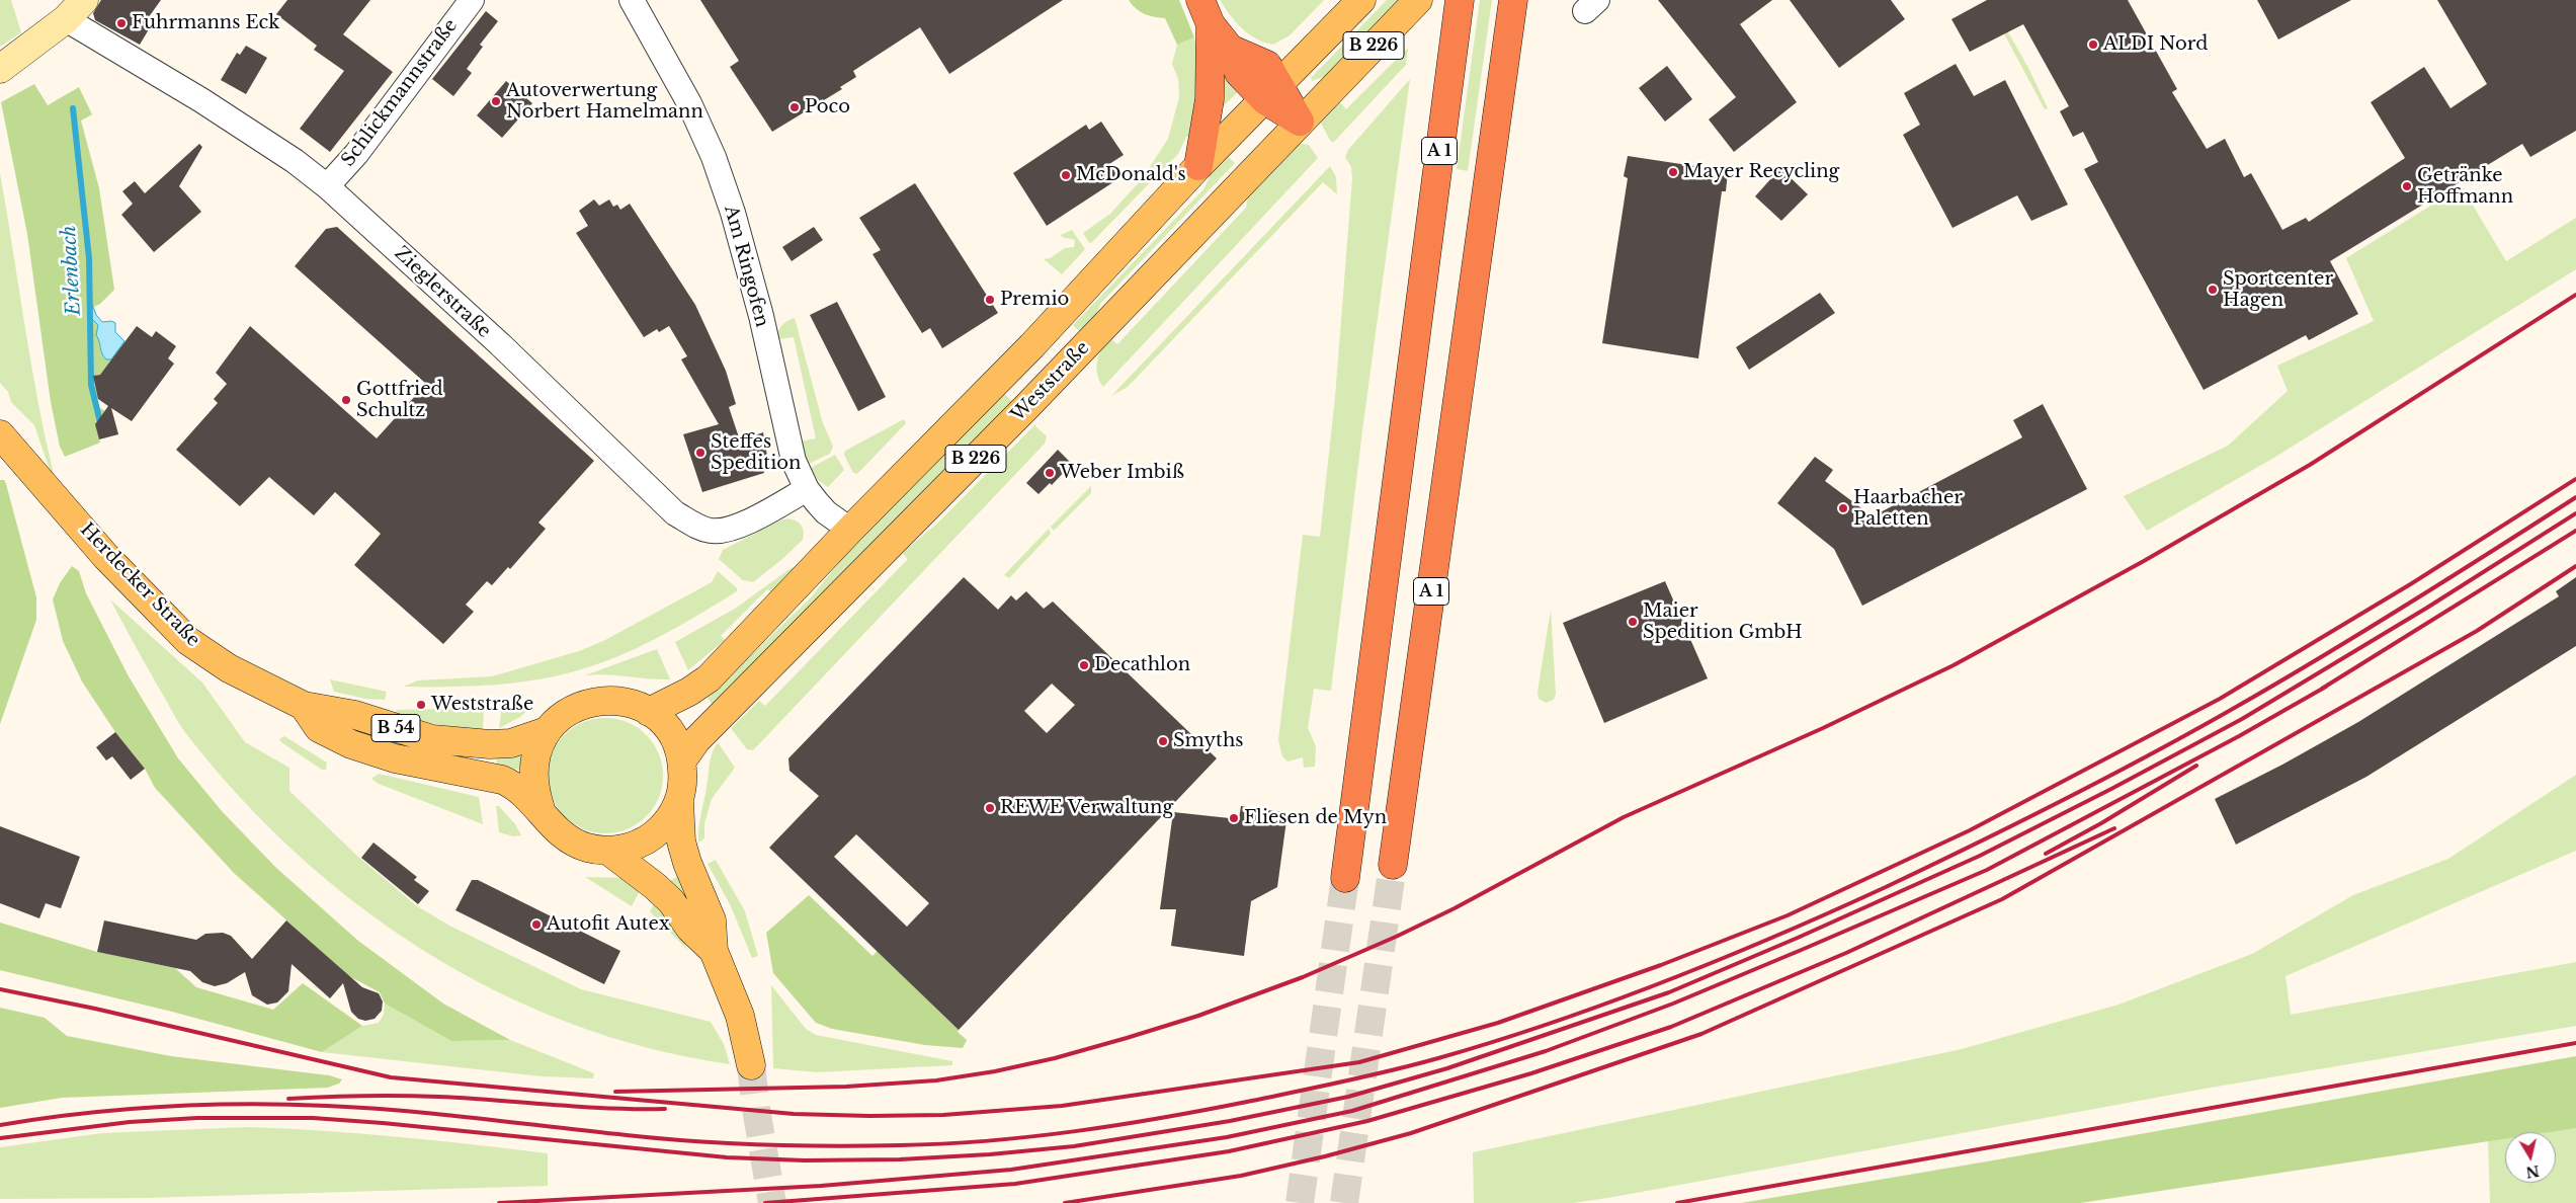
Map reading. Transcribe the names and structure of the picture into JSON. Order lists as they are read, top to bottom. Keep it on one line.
{"streets":{"highway":["A 1"],"main road":["B 226","Weststraße","Herdecker Straße","B 54"],"street":["Schlickmannstraße","Am Ringofen","Zieglerstraße"]},"crossings":[["B 226","Am Ringofen"],["B 226","Weststraße"],["B 226","Herdecker Straße"],["Schlickmannstraße","Zieglerstraße"],["Am Ringofen","Zieglerstraße"],["Weststraße","Herdecker Straße"]],"water":["Erlenbach"],"places":["Fuhrmanns Eck","ALDI Nord","Autoverwertung Norbert Hamelmann","Poco","Mayer Recycling","McDonald's","Getränke Hoffmann","Sportcenter Hagen","Premio","Gottfried Schultz","Steffes Spedition","Weber Imbiß","Haarbacher Paletten","Maier Spedition GmbH","Decathlon","Weststraße","Smyths","REWE Verwaltung","Fliesen de Myn","Autofit Autex"],"north":"bottom"}
